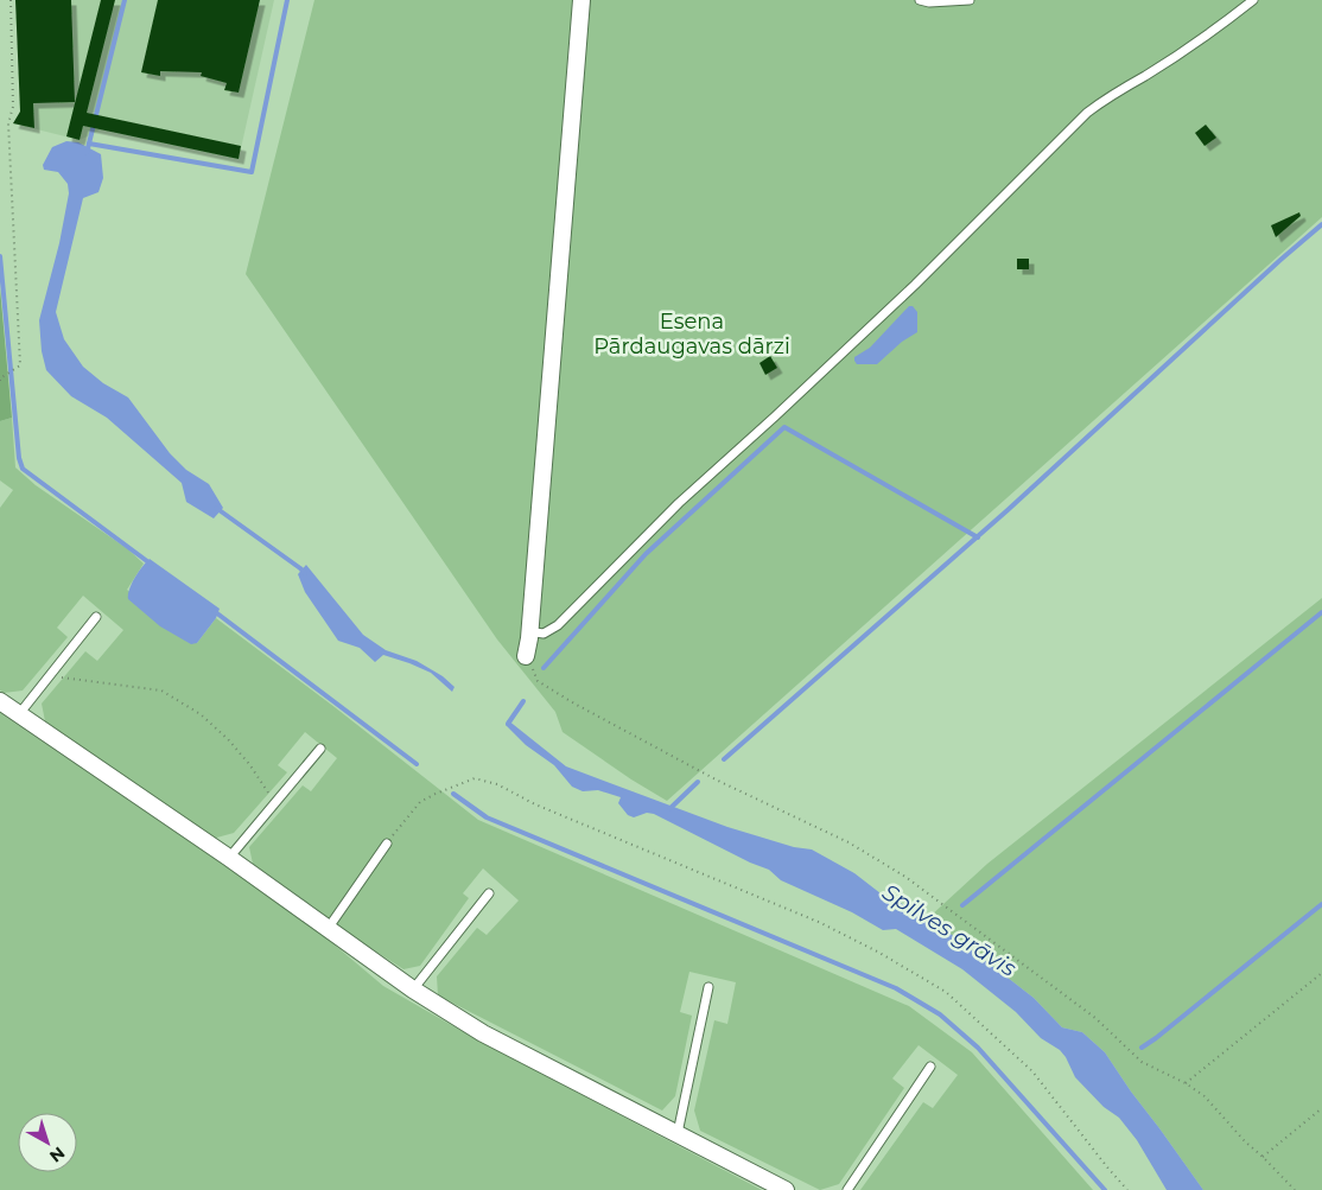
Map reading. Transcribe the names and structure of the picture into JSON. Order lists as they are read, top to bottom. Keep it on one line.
{"water":["Spilves grāvis"],"parks":["Esena Pārdaugavas dārzi"],"north":"bottom right"}
